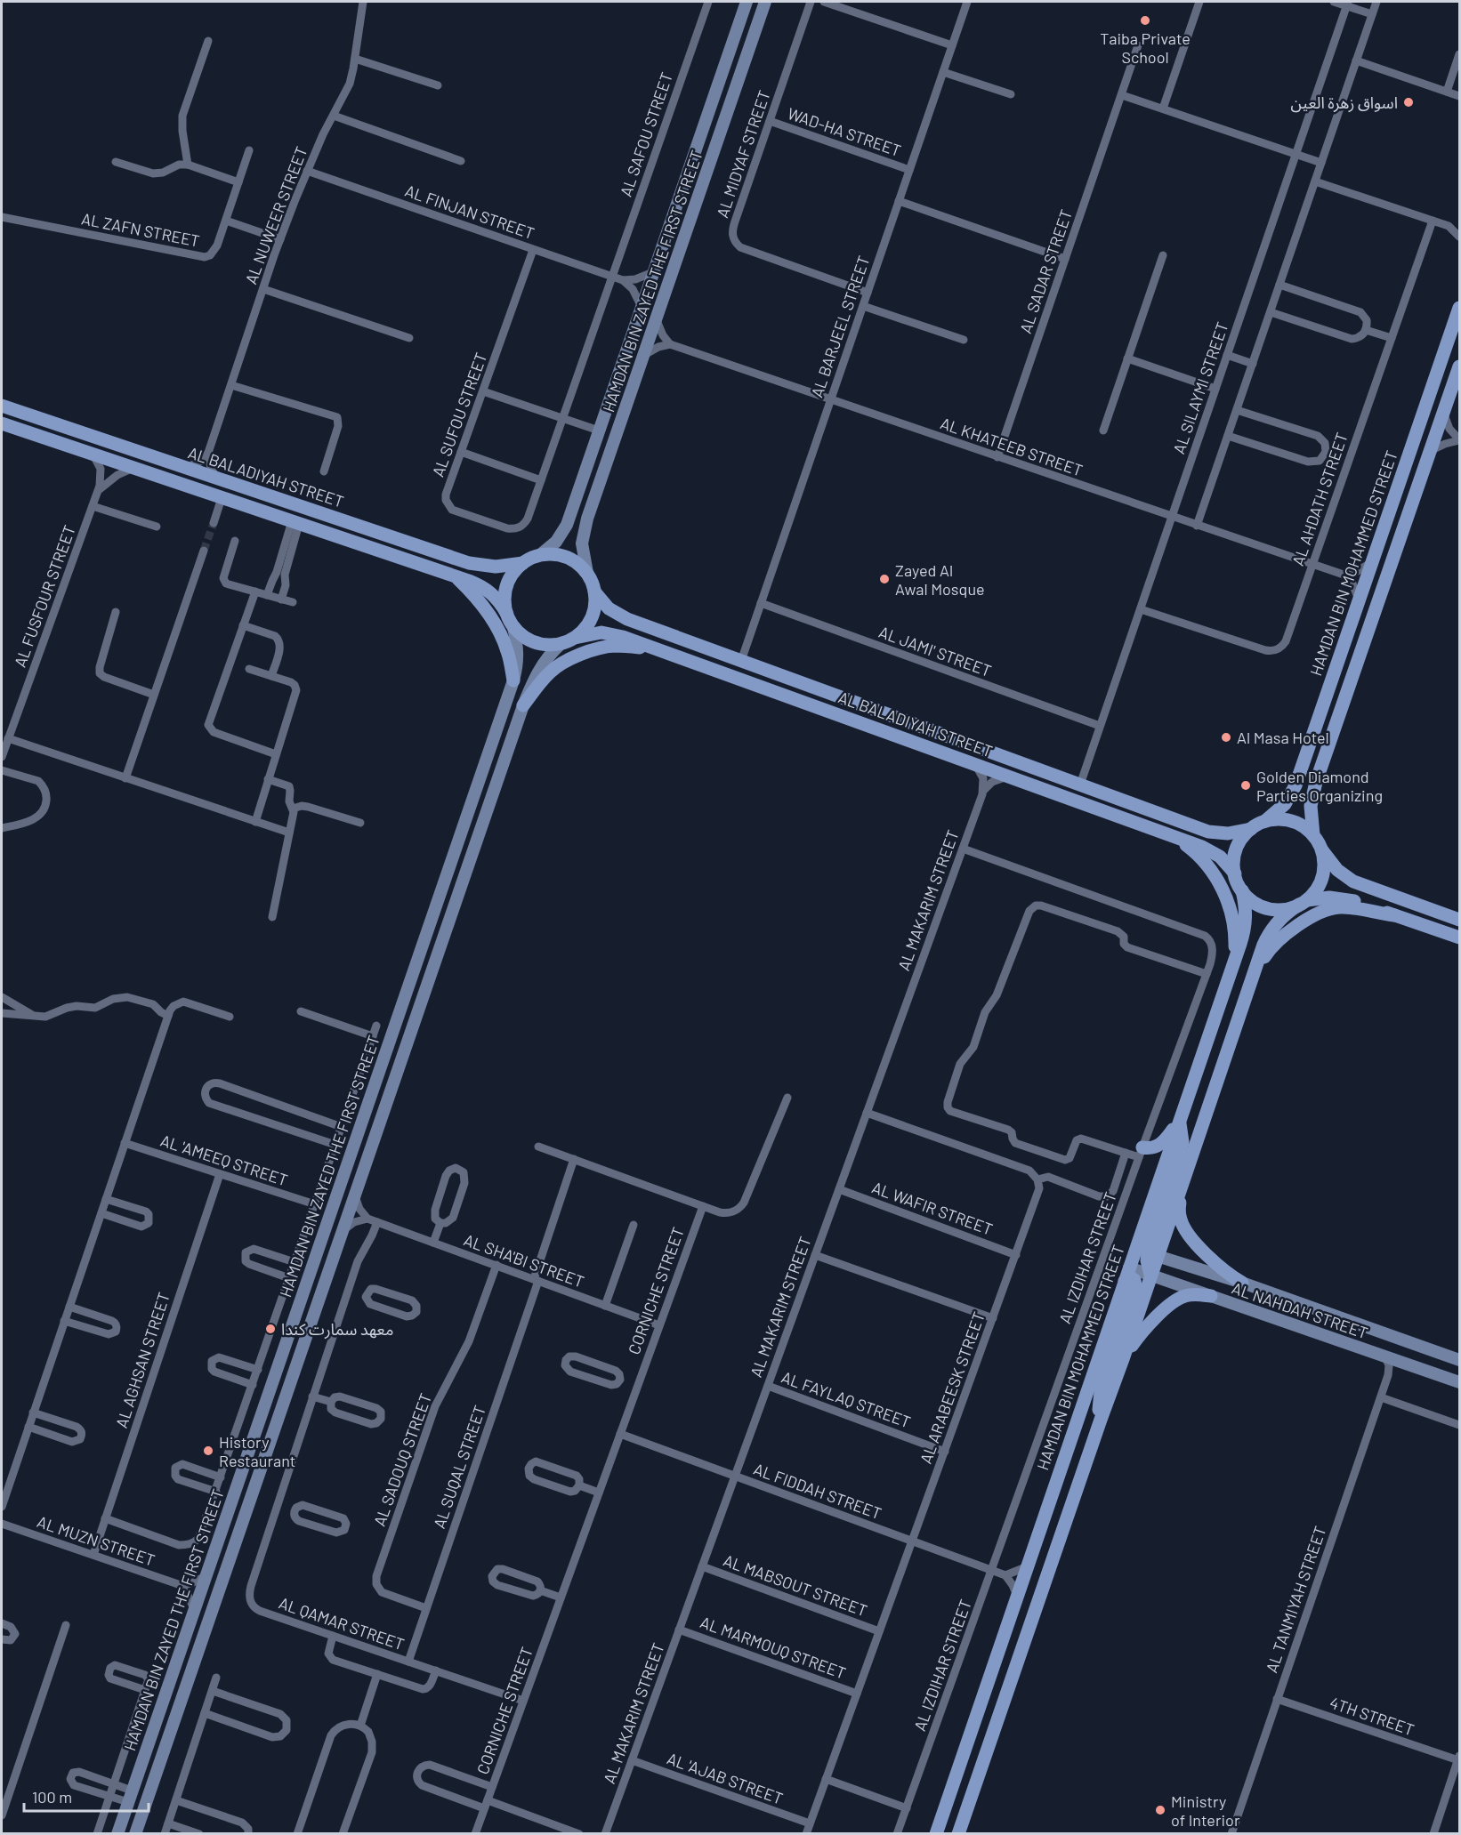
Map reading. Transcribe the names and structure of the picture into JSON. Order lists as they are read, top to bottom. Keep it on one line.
{"streets":{"main road":["HAMDAN BIN ZAYED THE FIRST STREET","AL BALADIYAH STREET","HAMDAN BIN MOHAMMED STREET","AL NAHDAH STREET"],"street":["WAD-HA STREET","AL SAFOU STREET","AL MIDYAF STREET","AL FINJAN STREET","AL NUWEER STREET","AL ZAFN STREET","AL SADAR STREET","AL BARJEEL STREET","AL SILAYMI STREET","AL SUFOU STREET","AL KHATEEB STREET","AL AHDATH STREET","AL FUSFOUR STREET","AL JAMI' STREET","AL MAKARIM STREET","AL 'AMEEQ STREET","AL WAFIR STREET","AL IZDIHAR STREET","AL SHA'BI STREET","CORNICHE STREET","AL AGHSAN STREET","AL ARABEESK STREET","AL FAYLAQ STREET","AL SADOUQ STREET","AL SUQAL STREET","AL FIDDAH STREET","AL MUZN STREET","AL MABSOUT STREET","AL TANMIYAH STREET","AL QAMAR STREET","AL MARMOUQ STREET","4TH STREET","AL 'AJAB STREET"]},"crossings":[["WAD-HA STREET","AL MIDYAF STREET"],["WAD-HA STREET","AL BARJEEL STREET"],["AL SAFOU STREET","AL FINJAN STREET"],["AL SAFOU STREET","AL SUFOU STREET"],["AL MIDYAF STREET","AL BARJEEL STREET"],["AL FINJAN STREET","AL NUWEER STREET"],["AL FINJAN STREET","AL SUFOU STREET"],["AL SADAR STREET","AL KHATEEB STREET"],["HAMDAN BIN ZAYED THE FIRST STREET","AL BALADIYAH STREET"],["AL BARJEEL STREET","AL KHATEEB STREET"],["AL BARJEEL STREET","AL BALADIYAH STREET"],["AL BARJEEL STREET","AL JAMI' STREET"],["AL SILAYMI STREET","AL KHATEEB STREET"],["AL SILAYMI STREET","AL BALADIYAH STREET"],["AL SILAYMI STREET","AL AHDATH STREET"],["AL SILAYMI STREET","AL JAMI' STREET"],["AL KHATEEB STREET","AL AHDATH STREET"],["AL BALADIYAH STREET","HAMDAN BIN MOHAMMED STREET"],["AL BALADIYAH STREET","AL FUSFOUR STREET"],["HAMDAN BIN MOHAMMED STREET","AL NAHDAH STREET"],["AL MAKARIM STREET","AL WAFIR STREET"],["AL MAKARIM STREET","AL IZDIHAR STREET"],["AL MAKARIM STREET","AL FAYLAQ STREET"],["AL MAKARIM STREET","AL FIDDAH STREET"],["AL MAKARIM STREET","AL MABSOUT STREET"],["AL MAKARIM STREET","AL MARMOUQ STREET"],["AL MAKARIM STREET","AL 'AJAB STREET"],["AL 'AMEEQ STREET","AL AGHSAN STREET"],["AL WAFIR STREET","AL ARABEESK STREET"],["AL IZDIHAR STREET","AL FIDDAH STREET"],["AL SHA'BI STREET","CORNICHE STREET"],["AL SHA'BI STREET","AL SADOUQ STREET"],["AL SHA'BI STREET","AL SUQAL STREET"],["AL SHA'BI STREET","AL QAMAR STREET"],["CORNICHE STREET","AL FIDDAH STREET"],["CORNICHE STREET","AL QAMAR STREET"],["AL NAHDAH STREET","AL TANMIYAH STREET"],["AL AGHSAN STREET","AL MUZN STREET"],["AL ARABEESK STREET","AL FAYLAQ STREET"],["AL ARABEESK STREET","AL FIDDAH STREET"],["AL ARABEESK STREET","AL MABSOUT STREET"],["AL ARABEESK STREET","AL MARMOUQ STREET"],["AL ARABEESK STREET","AL 'AJAB STREET"],["AL SADOUQ STREET","AL SUQAL STREET"],["AL SUQAL STREET","AL QAMAR STREET"],["AL TANMIYAH STREET","4TH STREET"]],"places":["Taiba Private School","اسواق زهرة العين","Zayed Al Awal Mosque","Al Masa Hotel","Golden Diamond Parties Organizing","معهد سمارت كندا","History Restaurant","Ministry of Interior"],"scale_bar":"100 m"}
